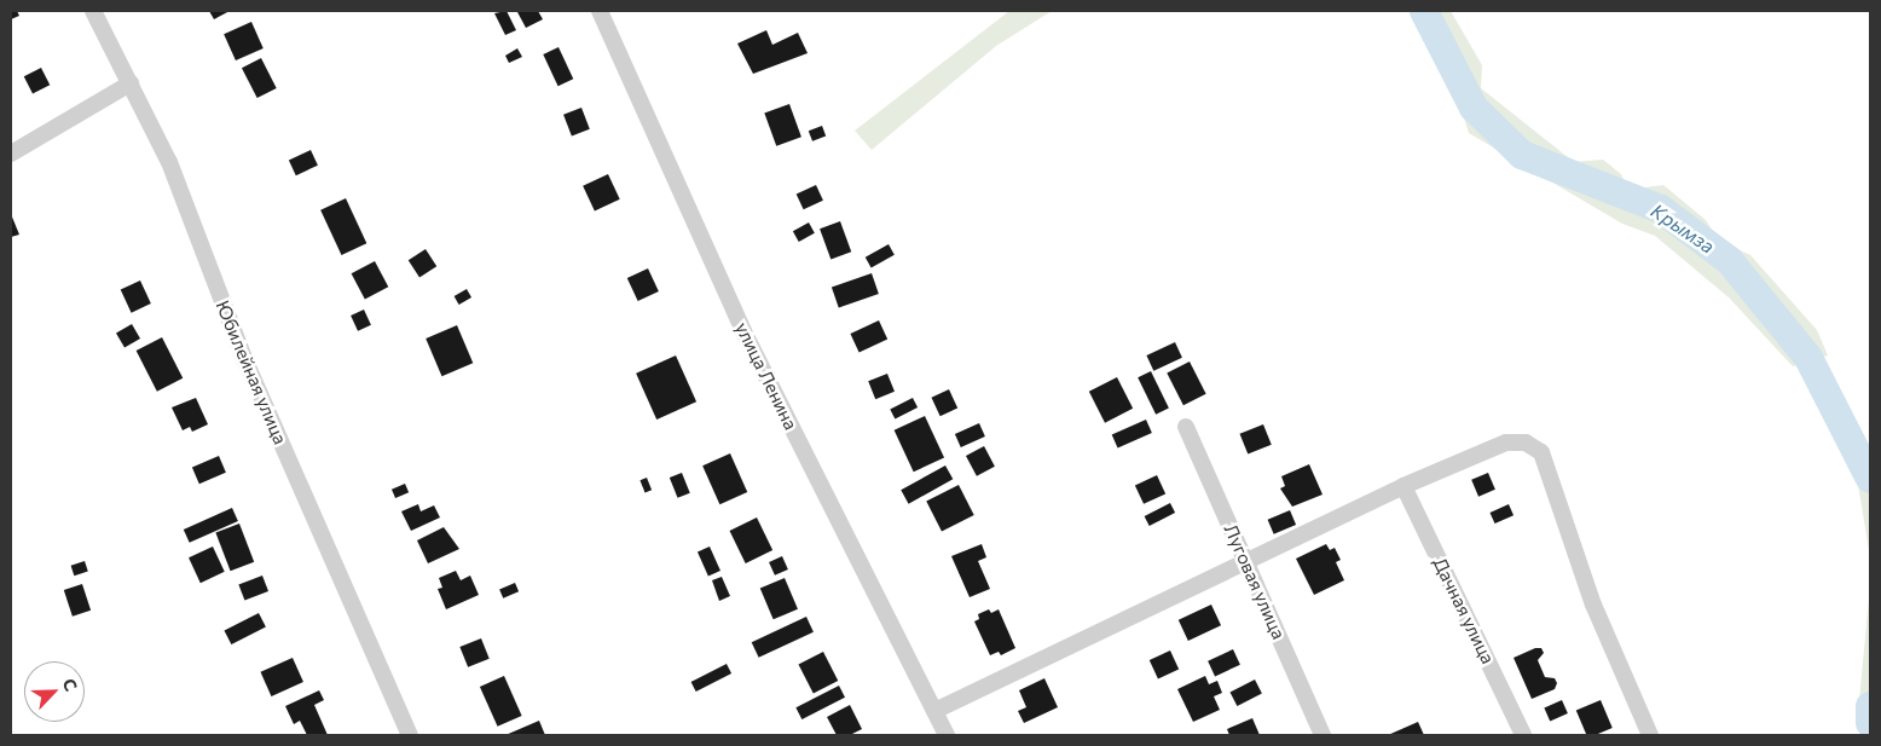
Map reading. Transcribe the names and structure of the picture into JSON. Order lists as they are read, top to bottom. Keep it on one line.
{"streets":{"street":["Юбилейная улица","улица Ленина","Луговая улица","Дачная улица"]},"water":["Крымза"],"north":"top right"}
